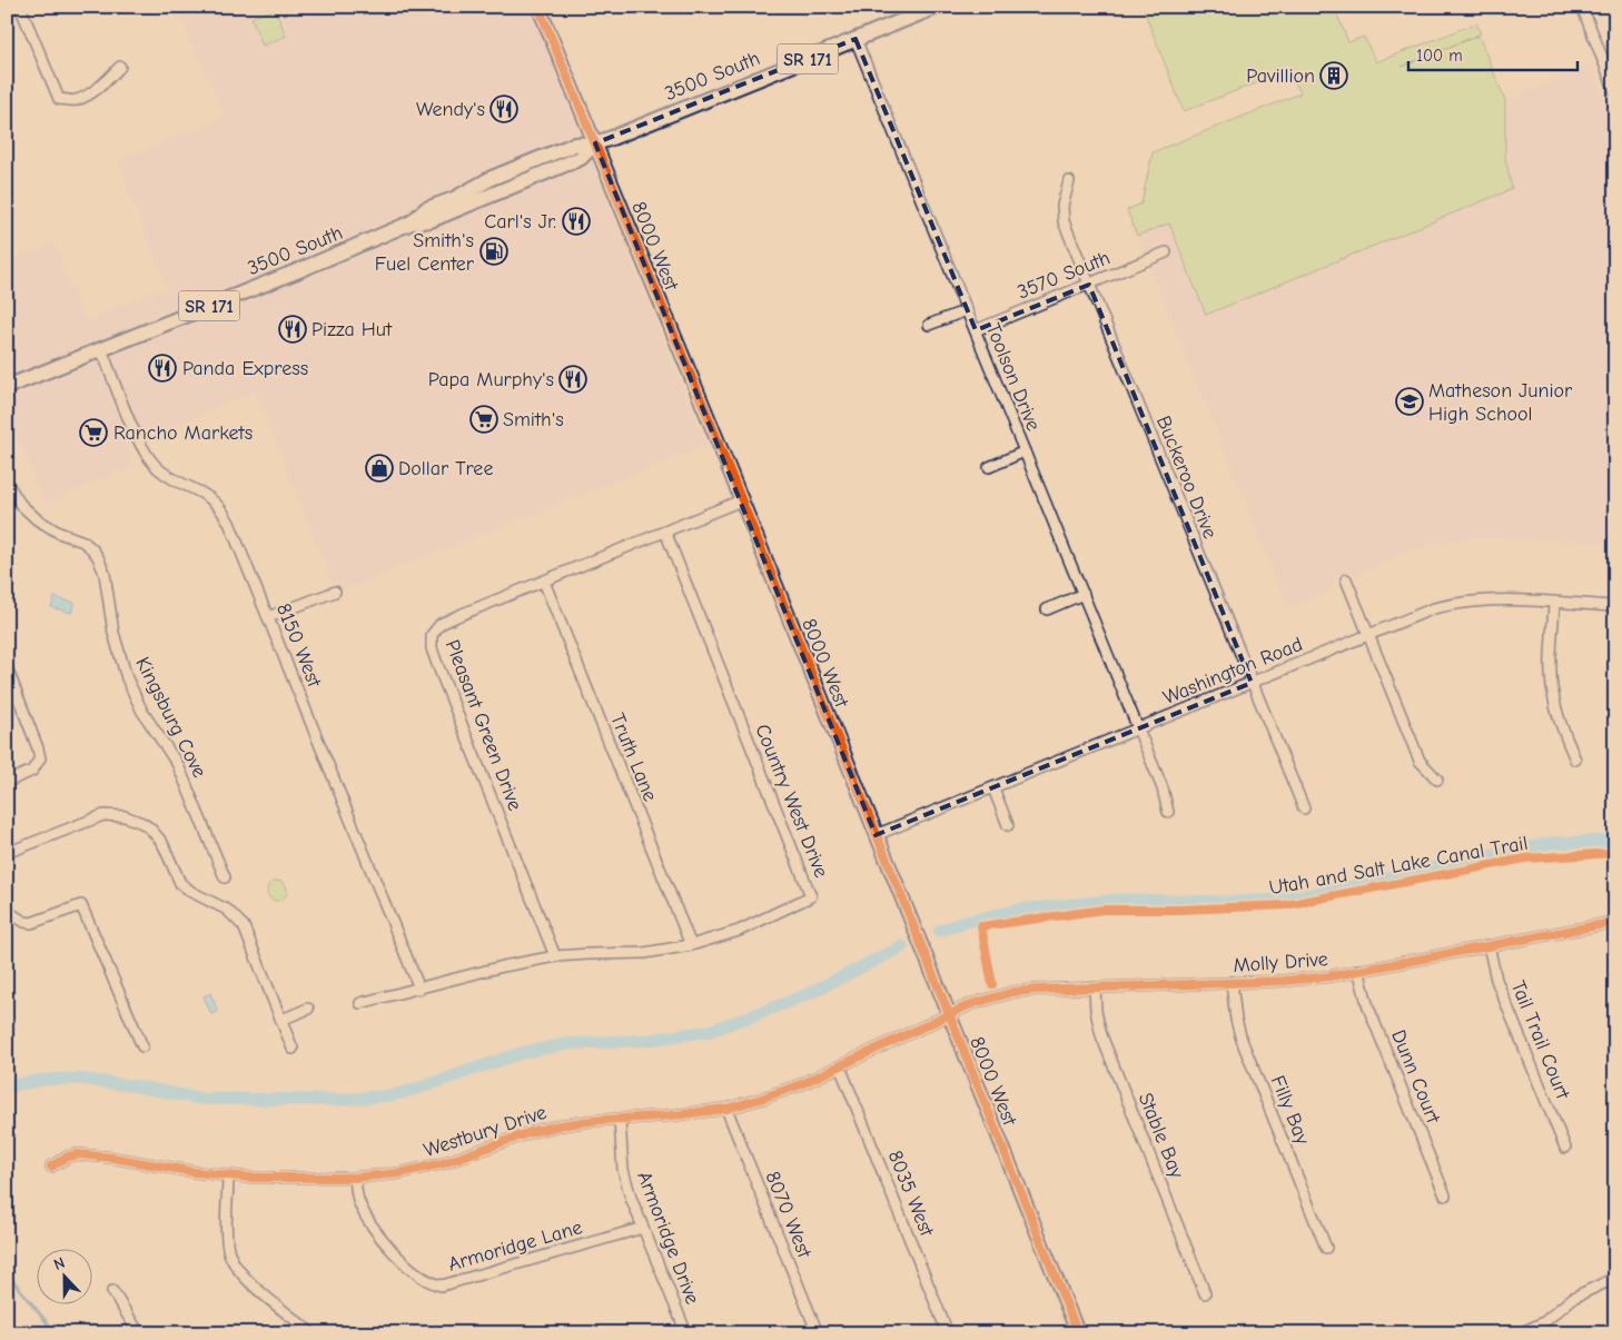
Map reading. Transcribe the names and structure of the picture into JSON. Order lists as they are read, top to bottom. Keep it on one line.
{"streets":{"main road":["SR 171","3500 South"],"street":["8000 West","3570 South","Toolson Drive","Buckeroo Drive","8150 West","Washington Road","Kingsburg Cove","Pleasant Green Drive","Truth Lane","Country West Drive","Molly Drive","Tail Trail Court","Dunn Court","Filly Bay","Westbury Drive","Stable Bay","8035 West","8070 West","Armoridge Drive","Armoridge Lane"],"cycle path":["Utah and Salt Lake Canal Trail"]},"crossings":[["3500 South","8000 West"],["3500 South","Toolson Drive"],["3500 South","8150 West"],["8000 West","Washington Road"],["8000 West","Pleasant Green Drive"],["8000 West","Molly Drive"],["8000 West","Westbury Drive"],["3570 South","Toolson Drive"],["3570 South","Buckeroo Drive"],["Toolson Drive","Washington Road"],["Buckeroo Drive","Washington Road"],["8150 West","Country West Drive"],["Pleasant Green Drive","Truth Lane"],["Pleasant Green Drive","Country West Drive"],["Truth Lane","Country West Drive"],["Molly Drive","Tail Trail Court"],["Molly Drive","Dunn Court"],["Molly Drive","Filly Bay"],["Molly Drive","Westbury Drive"],["Molly Drive","Stable Bay"],["Westbury Drive","8035 West"],["Westbury Drive","8070 West"],["Westbury Drive","Armoridge Drive"],["Westbury Drive","Armoridge Lane"],["Armoridge Drive","Armoridge Lane"]],"places":{"building":["Pavillion"],"restaurant":["Wendy's","Carl's Jr.","Pizza Hut","Panda Express","Papa Murphy's"],"fuel station":["Smith's Fuel Center"],"school or university":["Matheson Junior High School"],"supermarket":["Smith's","Rancho Markets"],"shop":["Dollar Tree"]},"scale_bar":"100 m","north":"top"}
